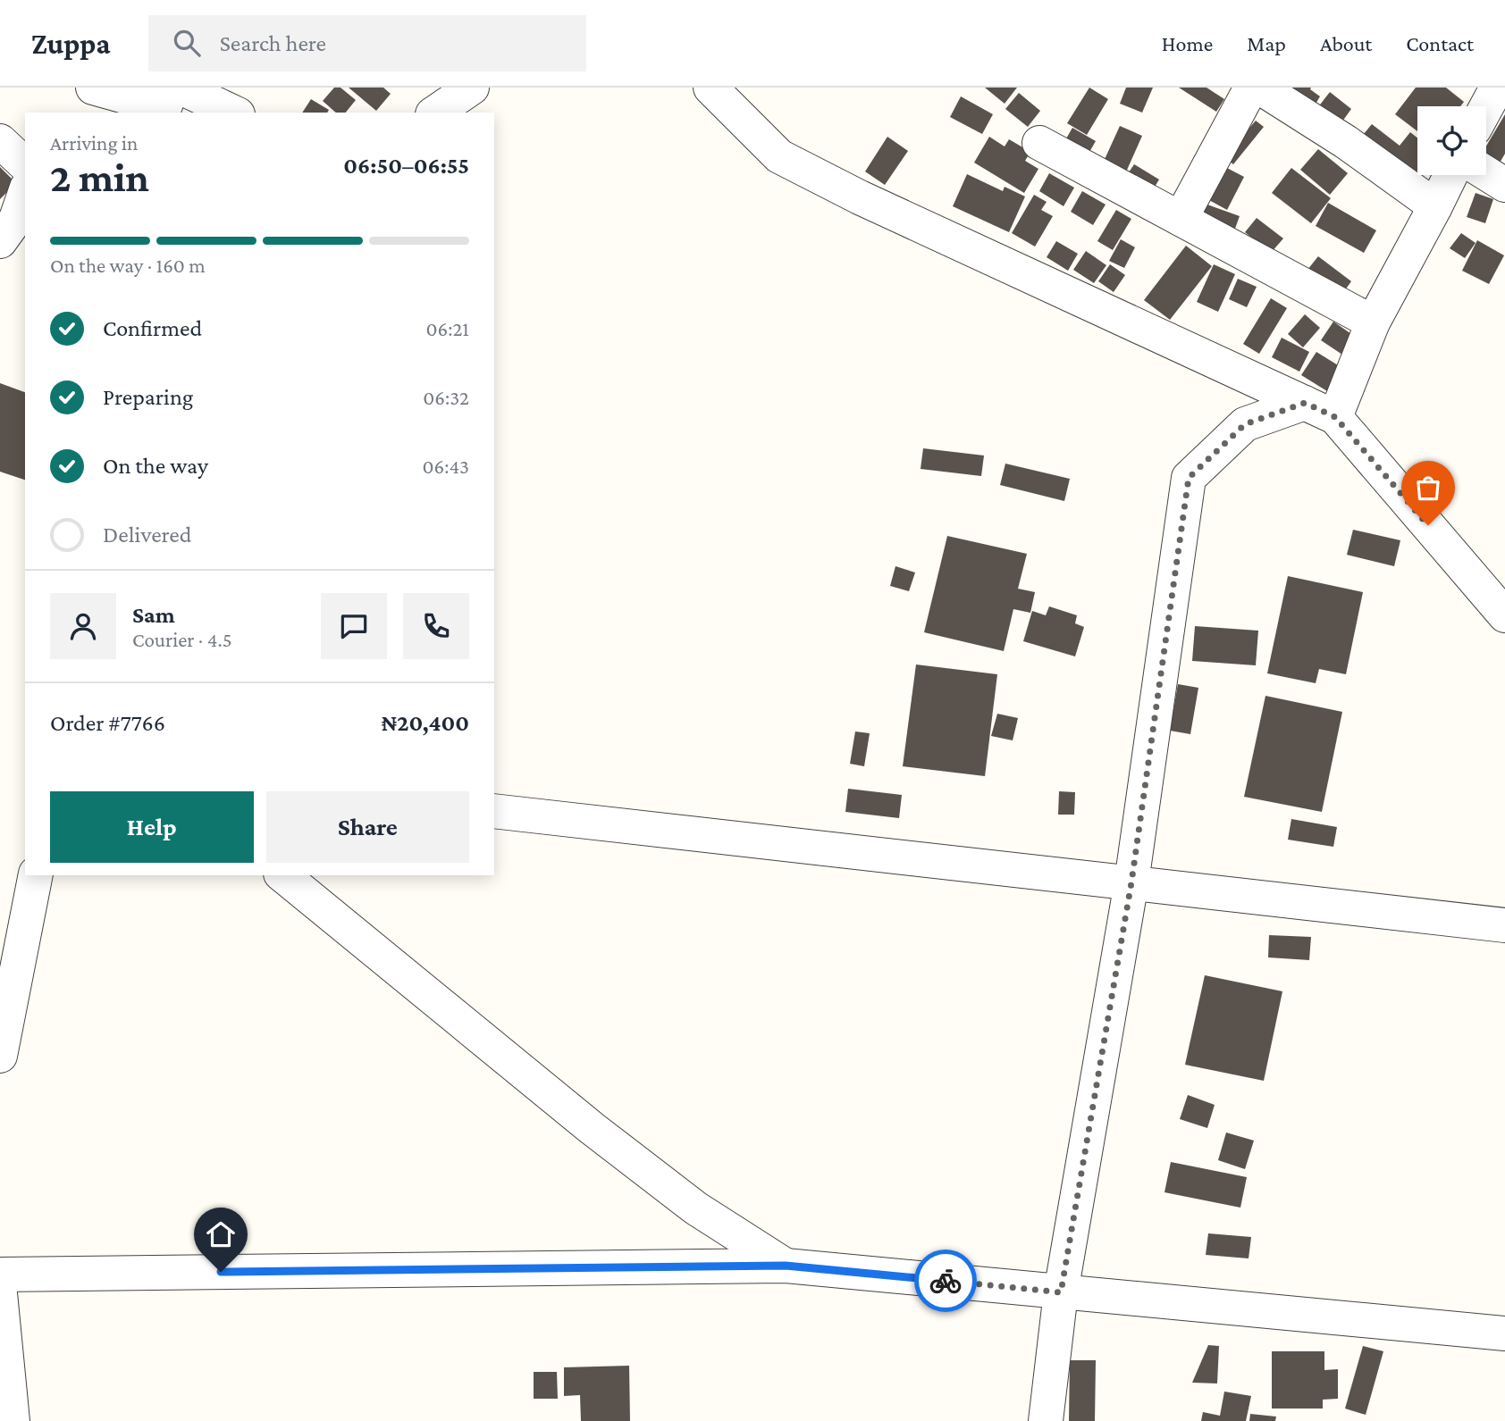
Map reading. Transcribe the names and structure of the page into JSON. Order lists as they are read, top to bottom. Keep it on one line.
{"page":{"header":"Zuppa","search":"Search here","nav":["Home","Map","About","Contact"],"heading":["2 min","Arriving in","06:50–06:55"],"panel":["Sam","Courier · 4.5","Order #7766","₦20,400"],"bar":"On the way · 160 m","list":[["Confirmed","06:21"],["Preparing","06:32"],["On the way","06:43"],"Delivered"],"buttons":["Help","Share"]}}
